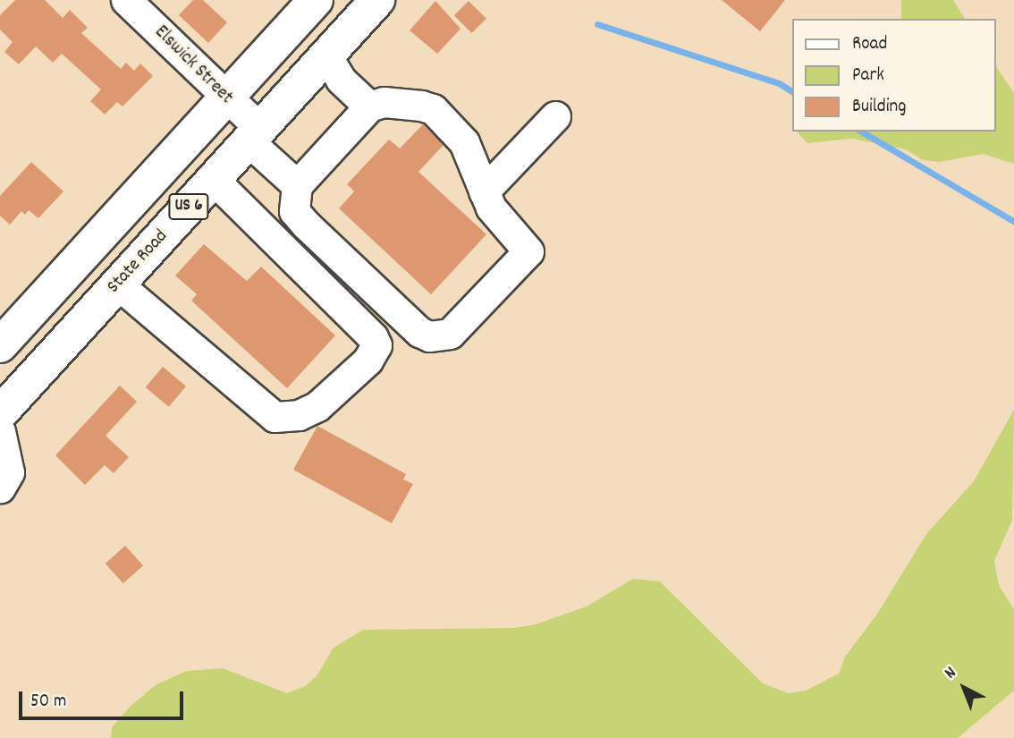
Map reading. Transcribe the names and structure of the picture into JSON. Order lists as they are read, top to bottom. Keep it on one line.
{"streets":{"main road":["US 6","State Road"],"street":["Elswick Street"]},"crossings":[["Elswick Street","US 6"],["Elswick Street","State Road"]],"legend":["Road","Park","Building"],"scale_bar":"50 m","north":"top left"}
